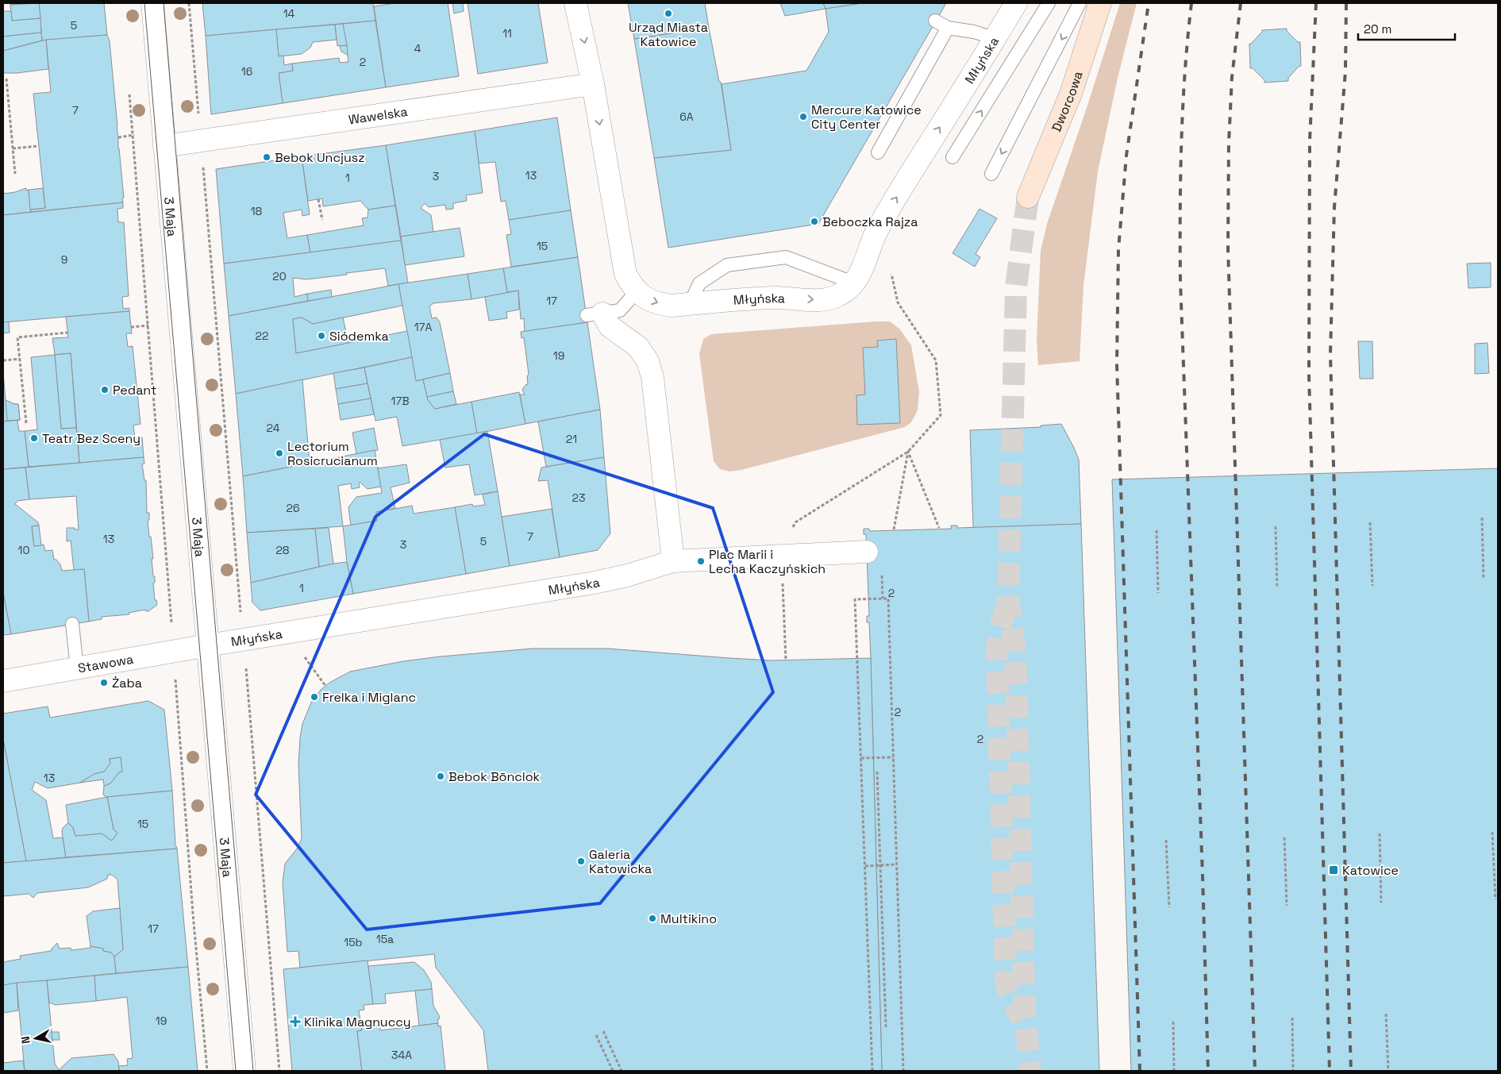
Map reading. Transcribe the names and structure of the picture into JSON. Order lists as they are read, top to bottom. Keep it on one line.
{"streets":{"street":["Młyńska","Dworcowa","Wawelska","3 Maja","Stawowa"]},"crossings":[["Młyńska","Wawelska"],["Młyńska","3 Maja"],["Młyńska","Stawowa"],["Wawelska","3 Maja"],["3 Maja","Stawowa"]],"places":{"other":["Urząd Miasta Katowice","Mercure Katowice City Center","Bebok Uncjusz","Beboczka Rajza","Siódemka","Pedant","Teatr Bez Sceny","Lectorium Rosicrucianum","Plac Marii i Lecha Kaczyńskich","Żaba","Frelka i Miglanc","Bebok Bōnclok","Galeria Katowicka","Multikino"],"transit":["Katowice"],"health":["Klinika Magnuccy"]},"house_numbers":["14","5","11","4","2","16","7","6A","13","3","1","18","15","9","20","17","17A","22","19","17B","24","21","23","26","7","13","5","3","10","28","1","2","2","2","13","15","17","15a","15b","19","34A"],"scale_bar":"20 m","north":"left"}
